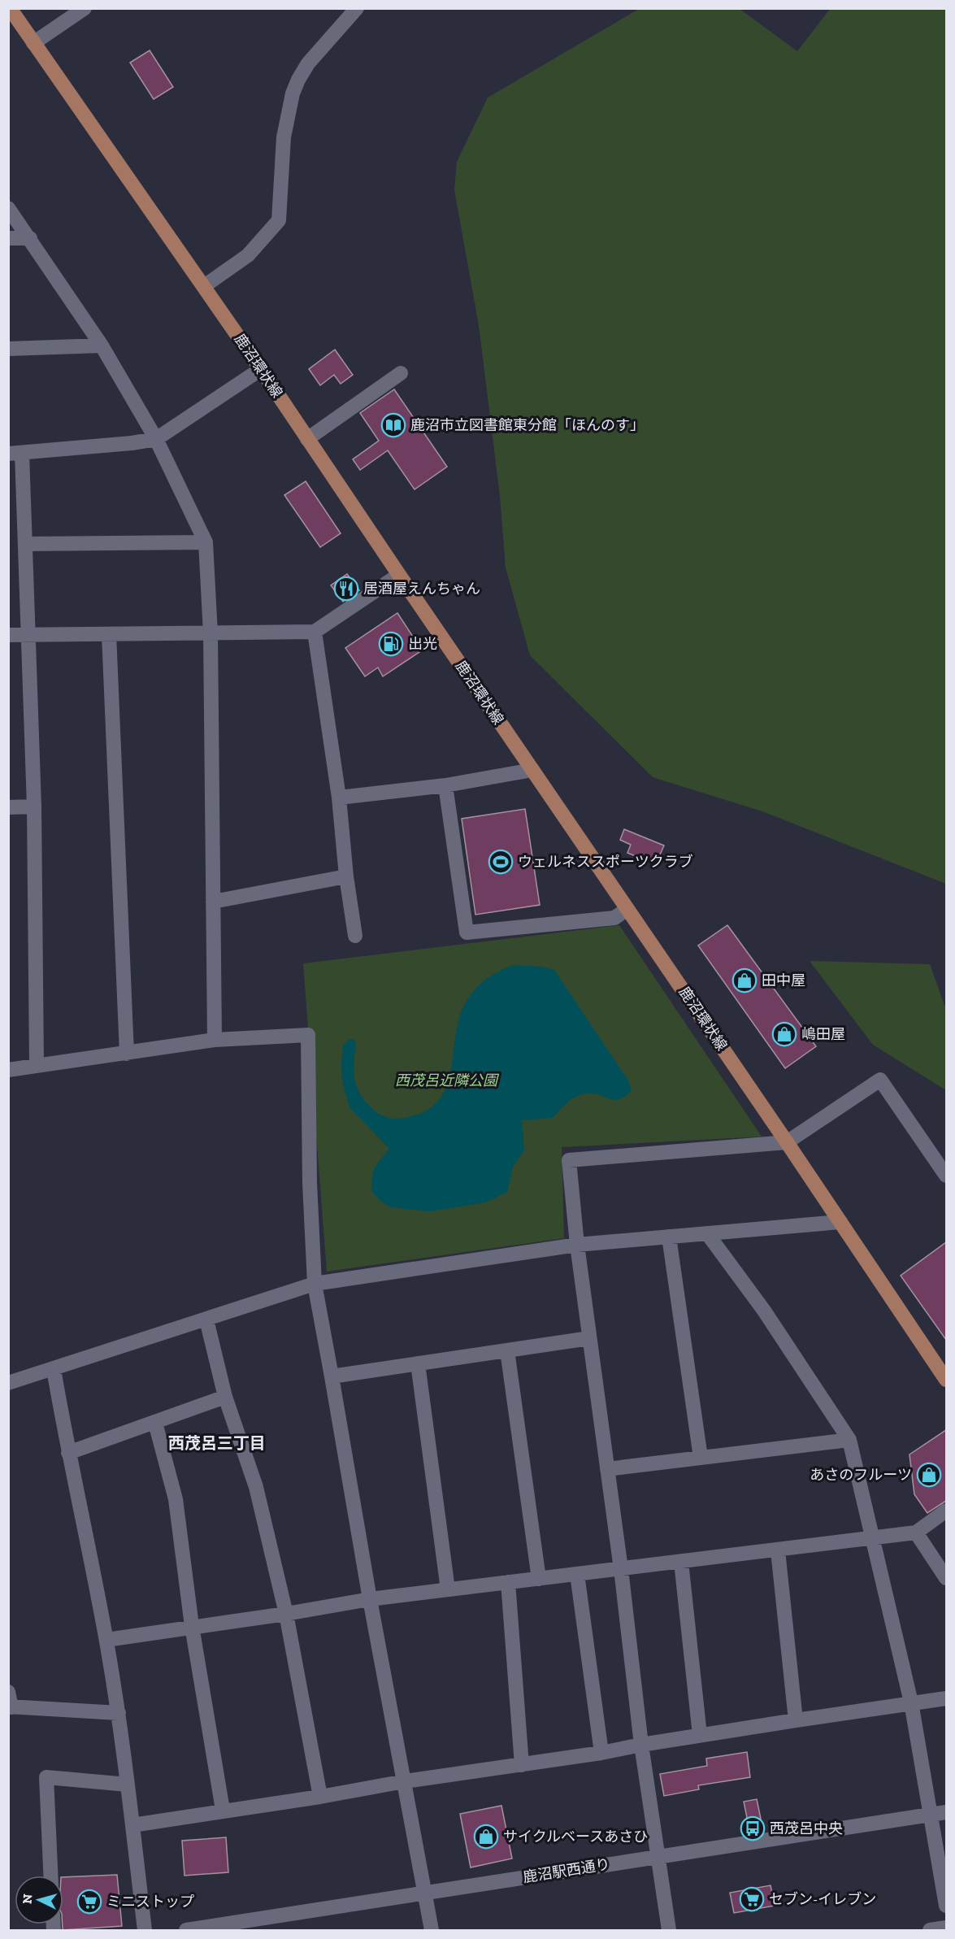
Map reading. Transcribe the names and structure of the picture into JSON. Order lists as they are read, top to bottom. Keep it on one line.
{"streets":{"main road":["鹿沼環状線"],"street":["鹿沼駅西通り"]},"districts":["西茂呂三丁目"],"parks":["西茂呂近隣公園"],"places":{"library":["鹿沼市立図書館東分館「ほんのす」"],"restaurant":["居酒屋えんちゃん"],"fuel station":["出光"],"sports":["ウェルネススポーツクラブ"],"shop":["田中屋","嶋田屋","あさのフルーツ","サイクルベースあさひ"],"bus stop":["西茂呂中央"],"supermarket":["セブン-イレブン","ミニストップ"]},"north":"left"}
